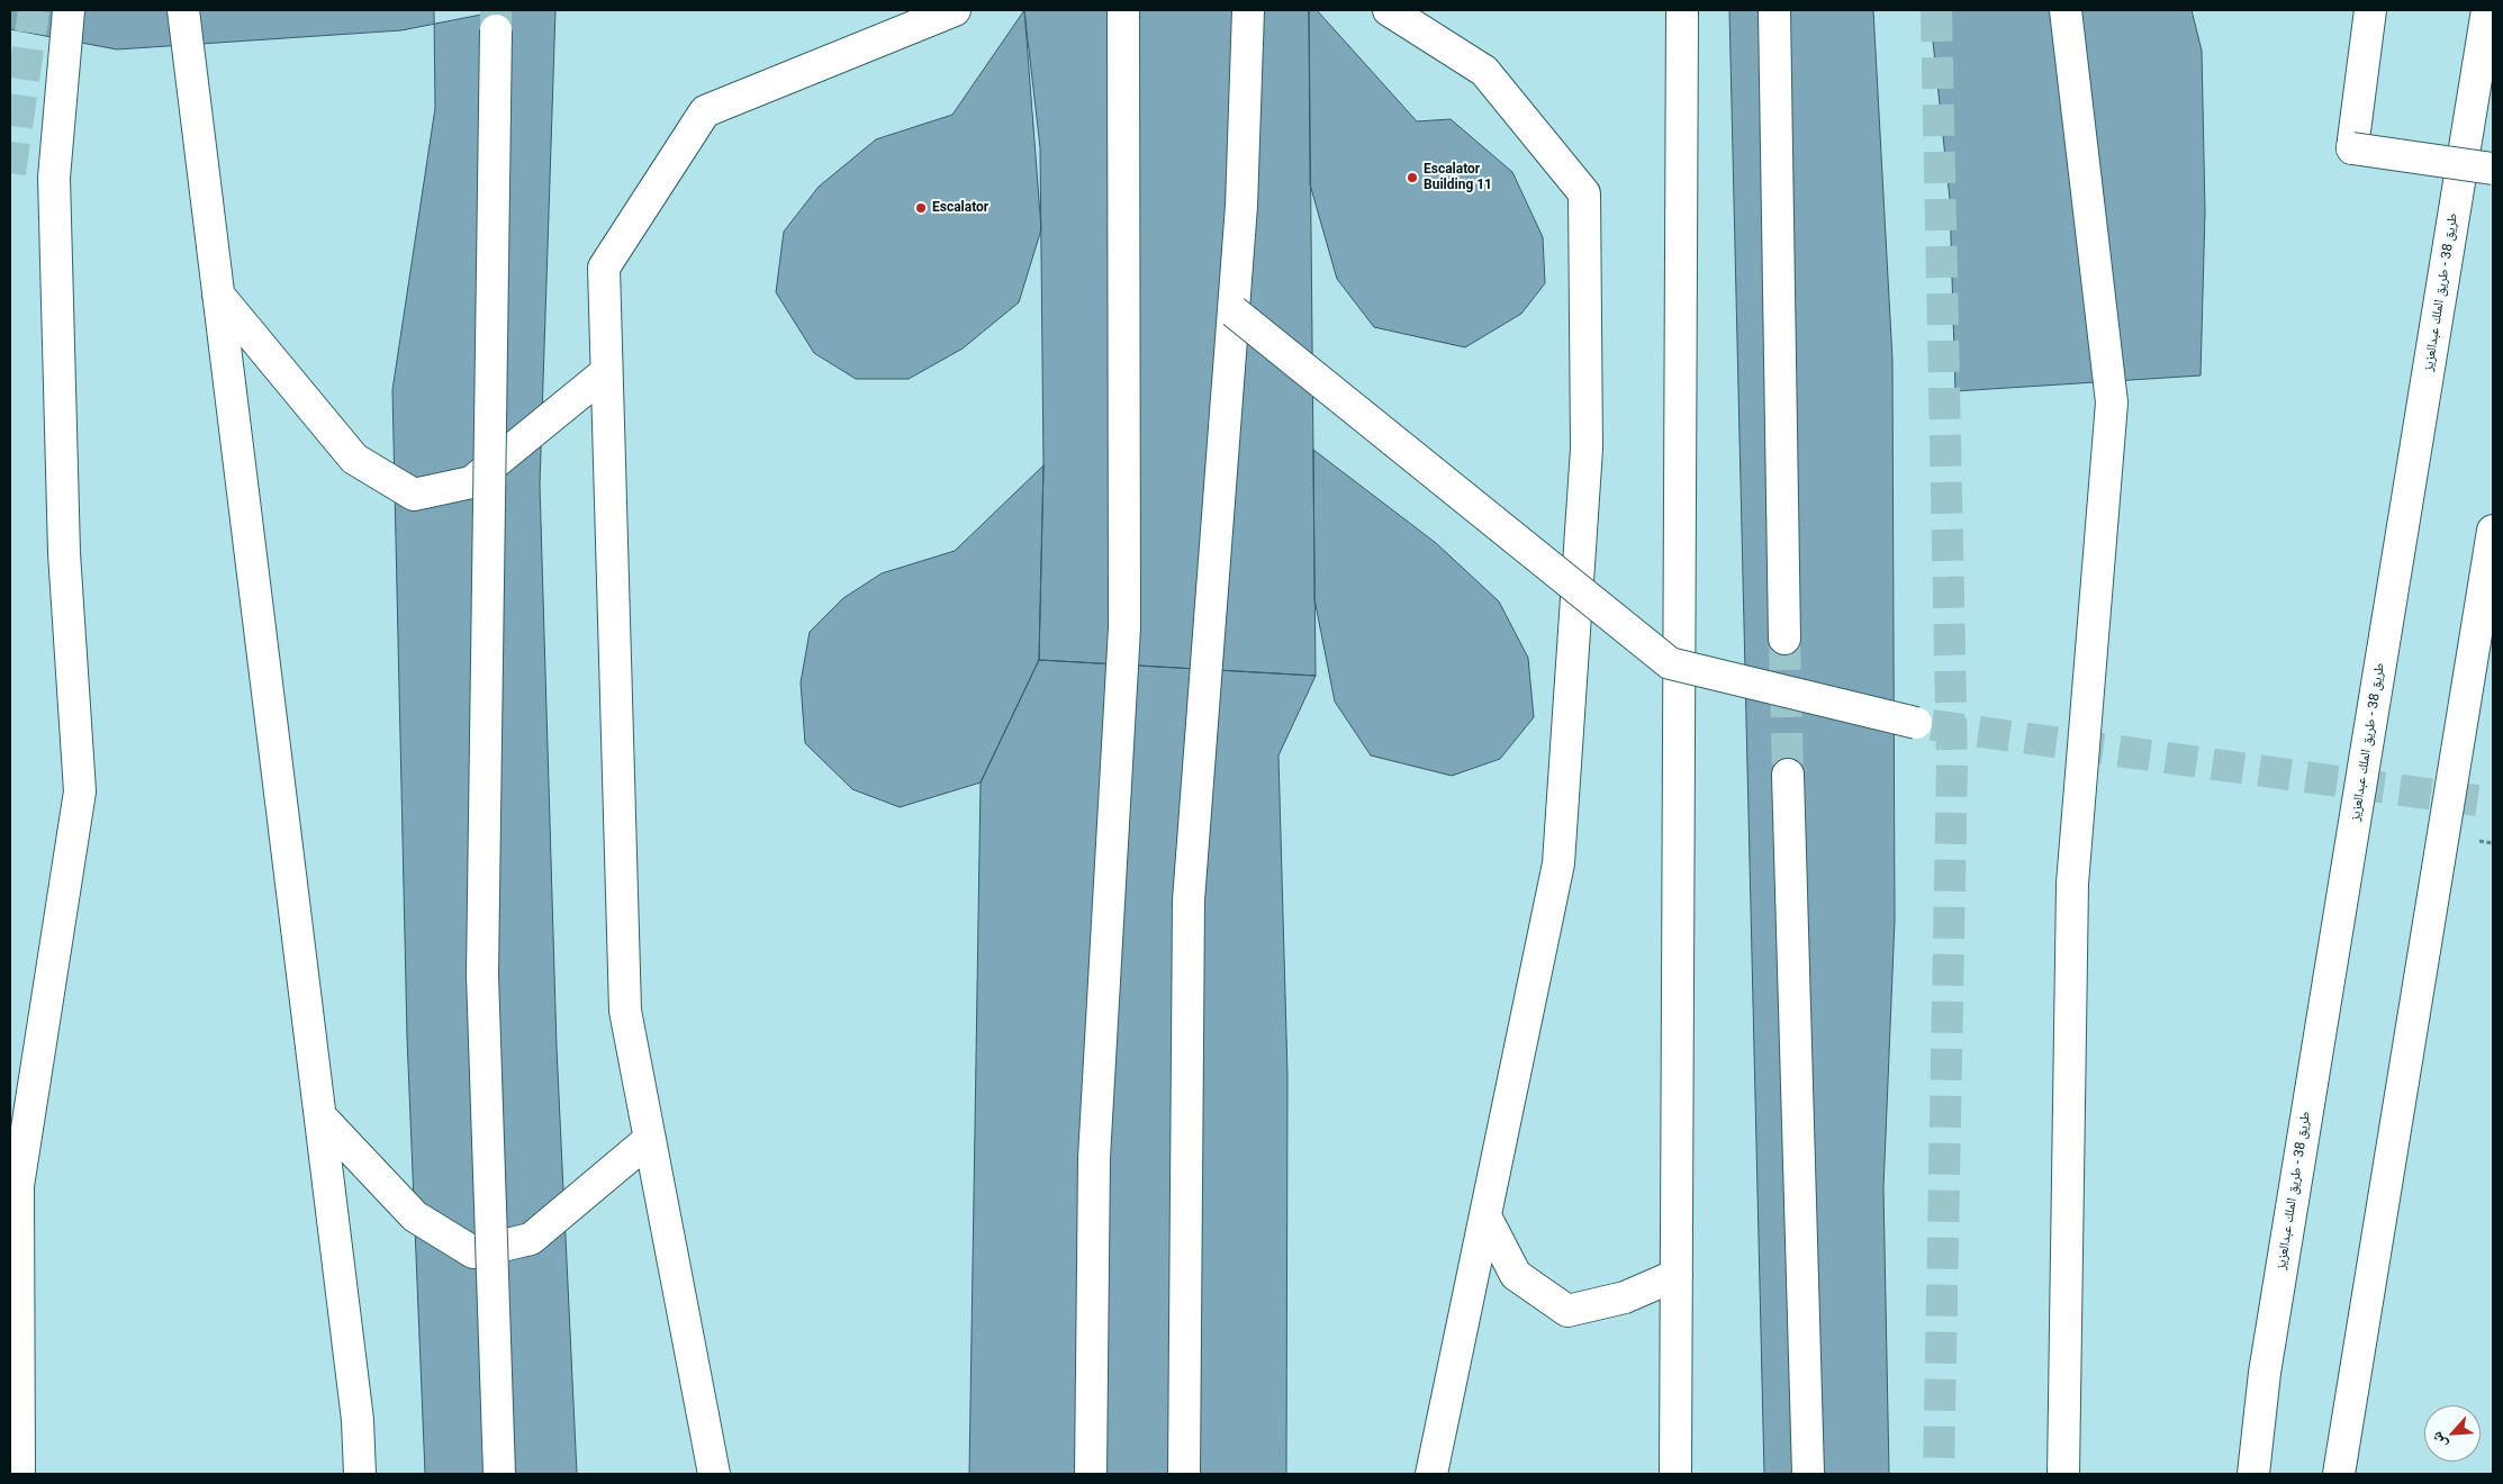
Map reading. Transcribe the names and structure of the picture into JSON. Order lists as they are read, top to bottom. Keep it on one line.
{"streets":{"street":["طريق 38 - طريق الملك عبدالعزيز"]},"places":["Escalator Building 11","Escalator"],"north":"bottom left"}
